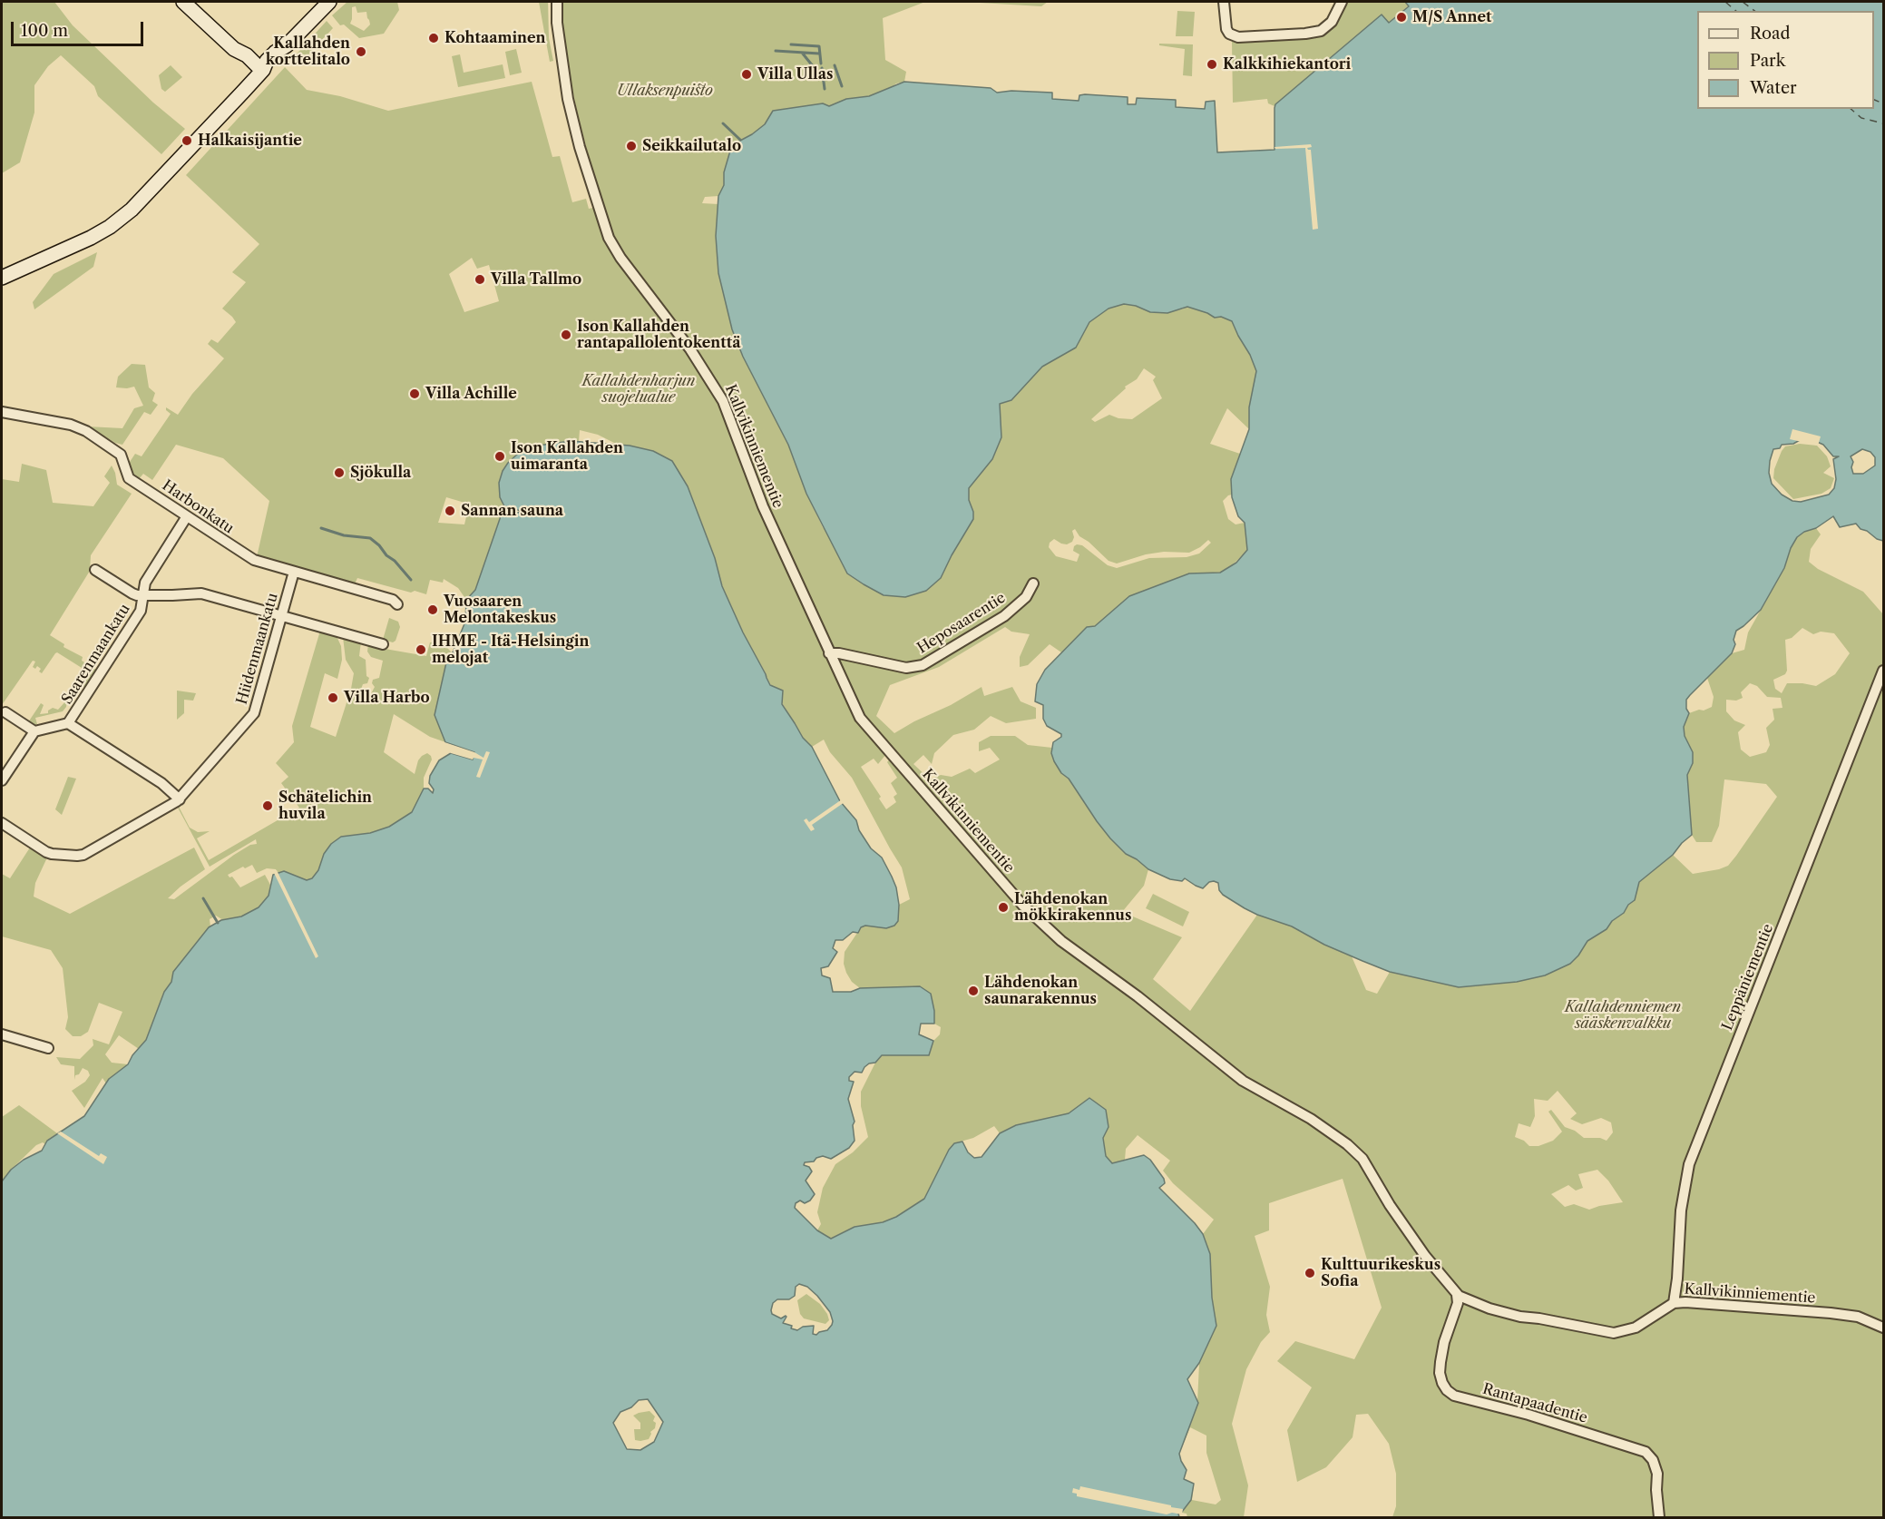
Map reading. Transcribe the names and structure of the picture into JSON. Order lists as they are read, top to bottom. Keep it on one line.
{"streets":{"street":["Kallvikinniementie","Harbonkatu","Heposaarentie","Hiidenmaankatu","Saarenmaankatu","Leppäniementie","Rantapaadentie"]},"crossings":[["Kallvikinniementie","Heposaarentie"],["Kallvikinniementie","Leppäniementie"],["Kallvikinniementie","Rantapaadentie"],["Harbonkatu","Hiidenmaankatu"],["Harbonkatu","Saarenmaankatu"]],"parks":["Ullaksenpuisto","Kallahdenharjun suojelualue","Kallahdenniemen sääskenvalkku"],"places":["M/S Annet","Kohtaaminen","Kallahden korttelitalo","Kalkkihiekantori","Villa Ullas","Halkaisijantie","Seikkailutalo","Villa Tallmo","Ison Kallahden rantapallolentokenttä","Villa Achille","Ison Kallahden uimaranta","Sjökulla","Sannan sauna","Vuosaaren Melontakeskus","IHME - Itä-Helsingin melojat","Villa Harbo","Schätelichin huvila","Lähdenokan mökkirakennus","Lähdenokan saunarakennus","Kulttuurikeskus Sofia"],"legend":["Road","Park","Water"],"scale_bar":"100 m"}
